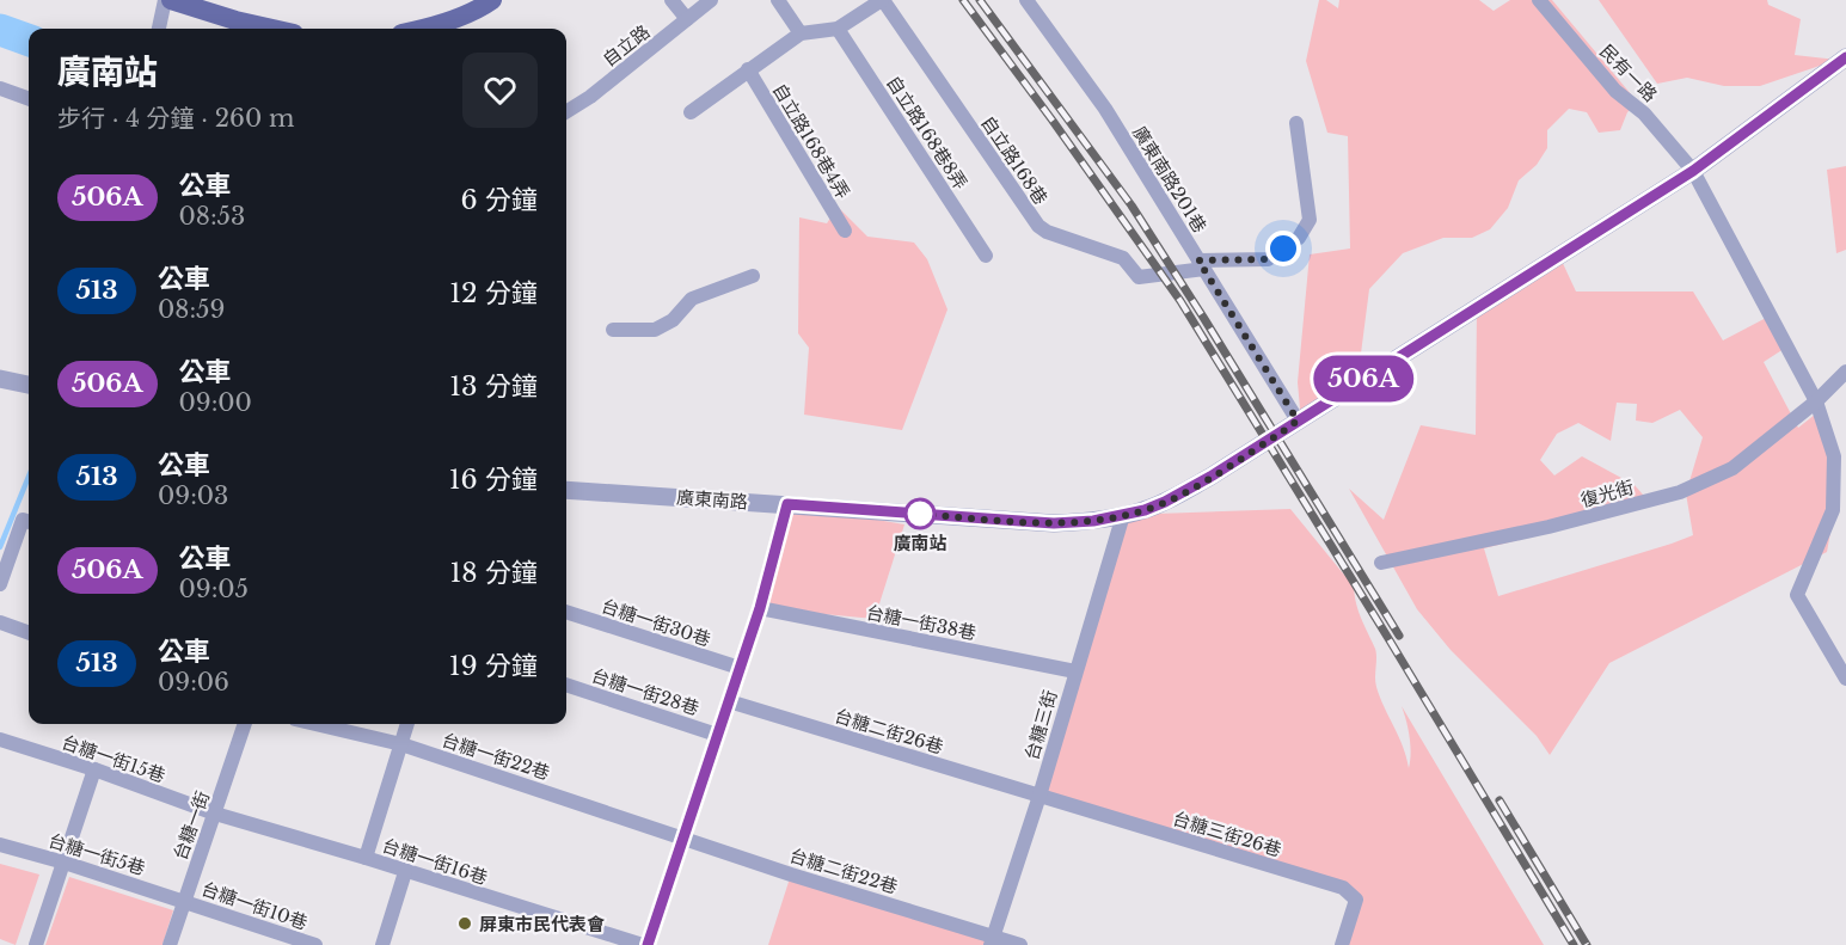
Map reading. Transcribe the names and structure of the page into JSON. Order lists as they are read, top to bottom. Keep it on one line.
{"streets":{"street":["自立路","民有一路","自立路168巷8弄","自立路168巷4弄","自立路168巷","廣東南路201巷","復光街","廣東南路","台糖一街30巷","台糖一街38巷","台糖一街28巷","台糖三街","台糖二街26巷","台糖一街22巷","台糖一街15巷","台糖一街","台糖三街26巷","台糖一街5巷","台糖一街16巷","台糖二街22巷","台糖一街10巷"]},"crossings":[["民有一路","廣東南路"],["自立路168巷","廣東南路201巷"],["廣東南路201巷","廣東南路"],["廣東南路","台糖三街"],["台糖一街38巷","台糖三街"],["台糖三街","台糖二街26巷"],["台糖三街","台糖三街26巷"],["台糖三街","台糖二街22巷"],["台糖二街26巷","台糖三街26巷"],["台糖一街22巷","台糖二街22巷"],["台糖一街15巷","台糖一街"],["台糖一街15巷","台糖一街16巷"],["台糖一街","台糖一街5巷"],["台糖一街","台糖一街16巷"],["台糖一街","台糖一街10巷"],["台糖一街5巷","台糖一街10巷"]],"places":["廣南站","屏東市民代表會"],"lines":["bus line 506A"],"page":{"on_map":"506A","heading":["廣南站","步行 · 4 分鐘 · 260 m"],"list":[{"mark":"506A","name":"公車","note":"08:53","value":"6 分鐘"},{"mark":"513","name":"公車","note":"08:59","value":"12 分鐘"},{"mark":"506A","name":"公車","note":"09:00","value":"13 分鐘"},{"mark":"513","name":"公車","note":"09:03","value":"16 分鐘"},{"mark":"506A","name":"公車","note":"09:05","value":"18 分鐘"},{"mark":"513","name":"公車","note":"09:06","value":"19 分鐘"}]}}
